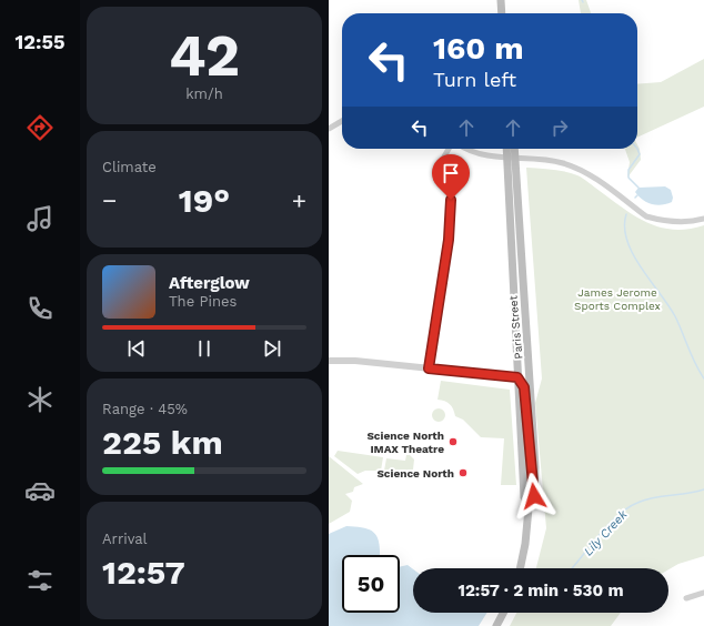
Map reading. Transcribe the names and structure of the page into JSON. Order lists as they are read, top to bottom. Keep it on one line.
{"streets":{"main road":["Paris Street"]},"water":["Lily Creek"],"parks":["James Jerome Sports Complex"],"places":["Science North IMAX Theatre","Science North"],"page":{"tabs":"12:55","tile":[["42","km/h"],"Climate",["Range · 45%","225 km"],["Arrival","12:57"]],"turn":["160 m","Turn left"],"heat":["−","19°","+"],"song":["Afterglow","The Pines"],"limit":"50","trip":"12:57 · 2 min · 530 m"}}
